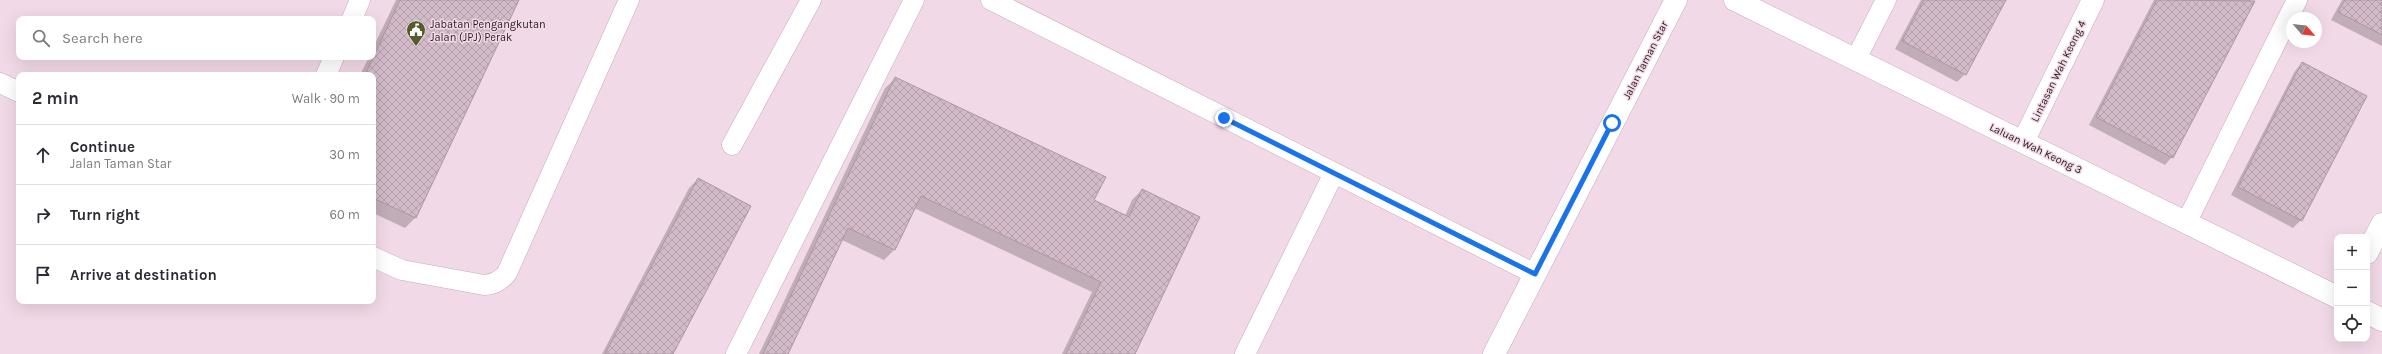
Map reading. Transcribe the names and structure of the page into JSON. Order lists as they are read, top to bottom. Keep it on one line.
{"streets":{"street":["Jalan Taman Star","Lintasan Wah Keong 4","Laluan Wah Keong 3"]},"crossings":[["Lintasan Wah Keong 4","Laluan Wah Keong 3"]],"places":{"public building":["Jabatan Pengangkutan Jalan (JPJ) Perak"]},"north":"bottom right","page":{"search":"Search here","heading":["2 min","Walk · 90 m"],"list":[["Continue","Jalan Taman Star","30 m"],["Turn right","60 m"],"Arrive at destination"],"map_buttons":["+","−"]}}
